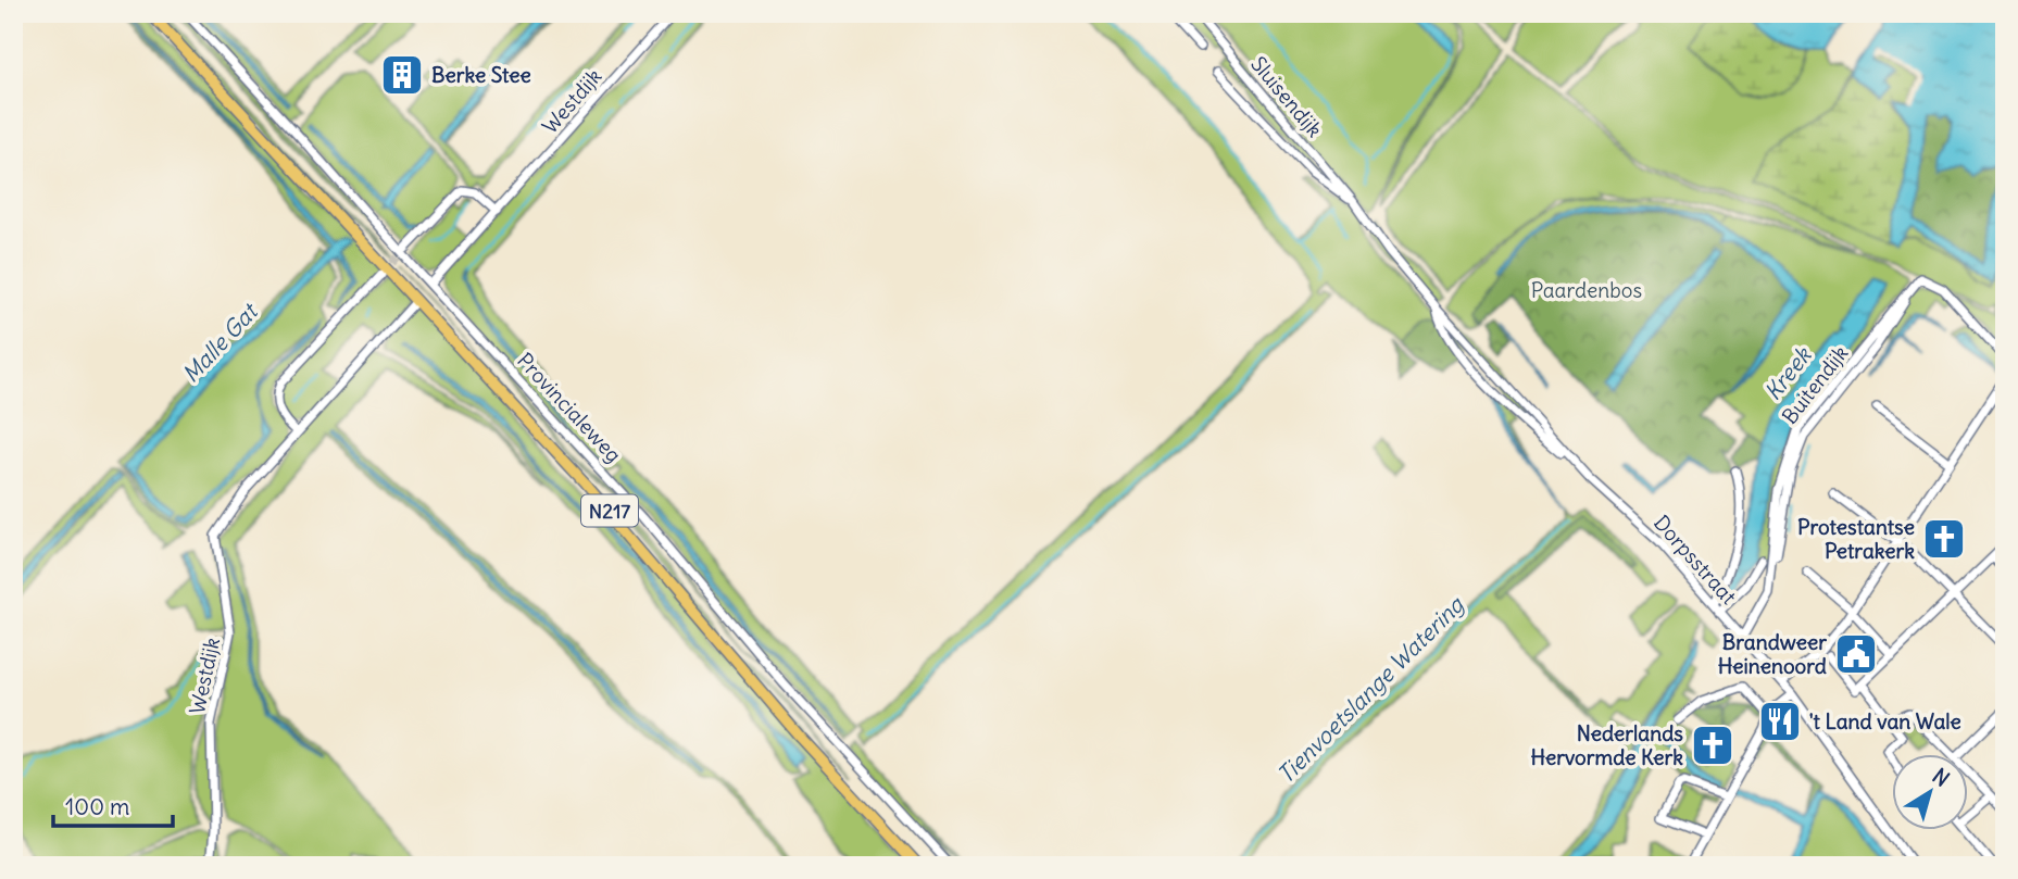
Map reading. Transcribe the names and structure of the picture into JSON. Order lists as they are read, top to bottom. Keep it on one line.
{"streets":{"main road":["Provincialeweg","N217"],"street":["Sluisendijk","Westdijk","Buitendijk","Dorpsstraat"]},"crossings":[["Sluisendijk","Dorpsstraat"],["Westdijk","Provincialeweg"],["Buitendijk","Dorpsstraat"]],"water":["Malle Gat","Kreek","Tienvoetslange Watering"],"parks":["Paardenbos"],"places":{"building":["Berke Stee"],"church":["Protestantse Petrakerk","Nederlands Hervormde Kerk"],"public building":["Brandweer Heinenoord"],"restaurant":["'t Land van Wale"]},"scale_bar":"100 m","north":"top right"}
